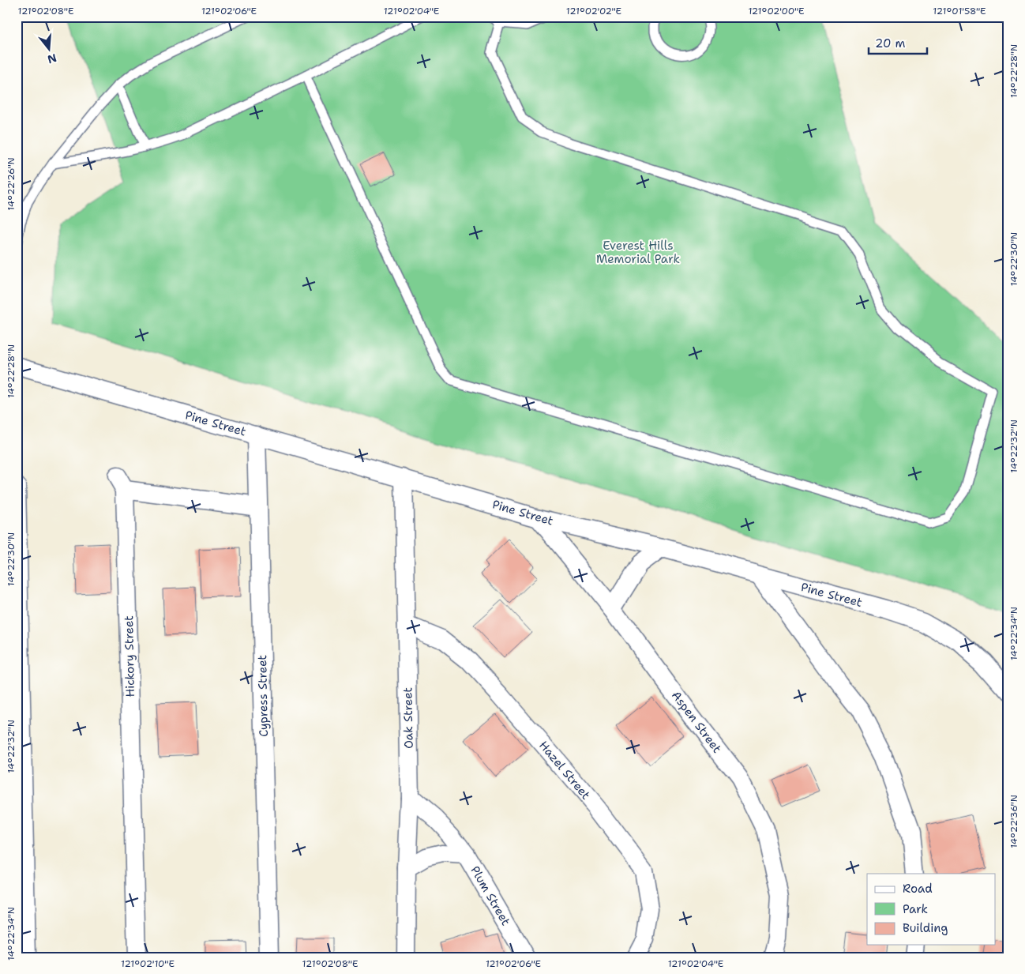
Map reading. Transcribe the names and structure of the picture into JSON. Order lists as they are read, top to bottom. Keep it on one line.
{"streets":{"street":["Pine Street","Hickory Street","Cypress Street","Oak Street","Aspen Street","Hazel Street","Plum Street"]},"crossings":[["Pine Street","Cypress Street"],["Pine Street","Oak Street"],["Pine Street","Aspen Street"],["Hickory Street","Cypress Street"],["Oak Street","Hazel Street"],["Oak Street","Plum Street"]],"parks":["Everest Hills Memorial Park"],"legend":["Road","Park","Building"],"scale_bar":"20 m","north":"bottom","coordinates":["121°02'08\"E","121°02'06\"E","121°02'04\"E","121°02'02\"E","121°02'00\"E","121°01'58\"E","14°22'28\"N","14°22'26\"N","14°22'30\"N","14°22'32\"N","14°22'34\"N","14°22'36\"N","121°02'10\"E"]}
